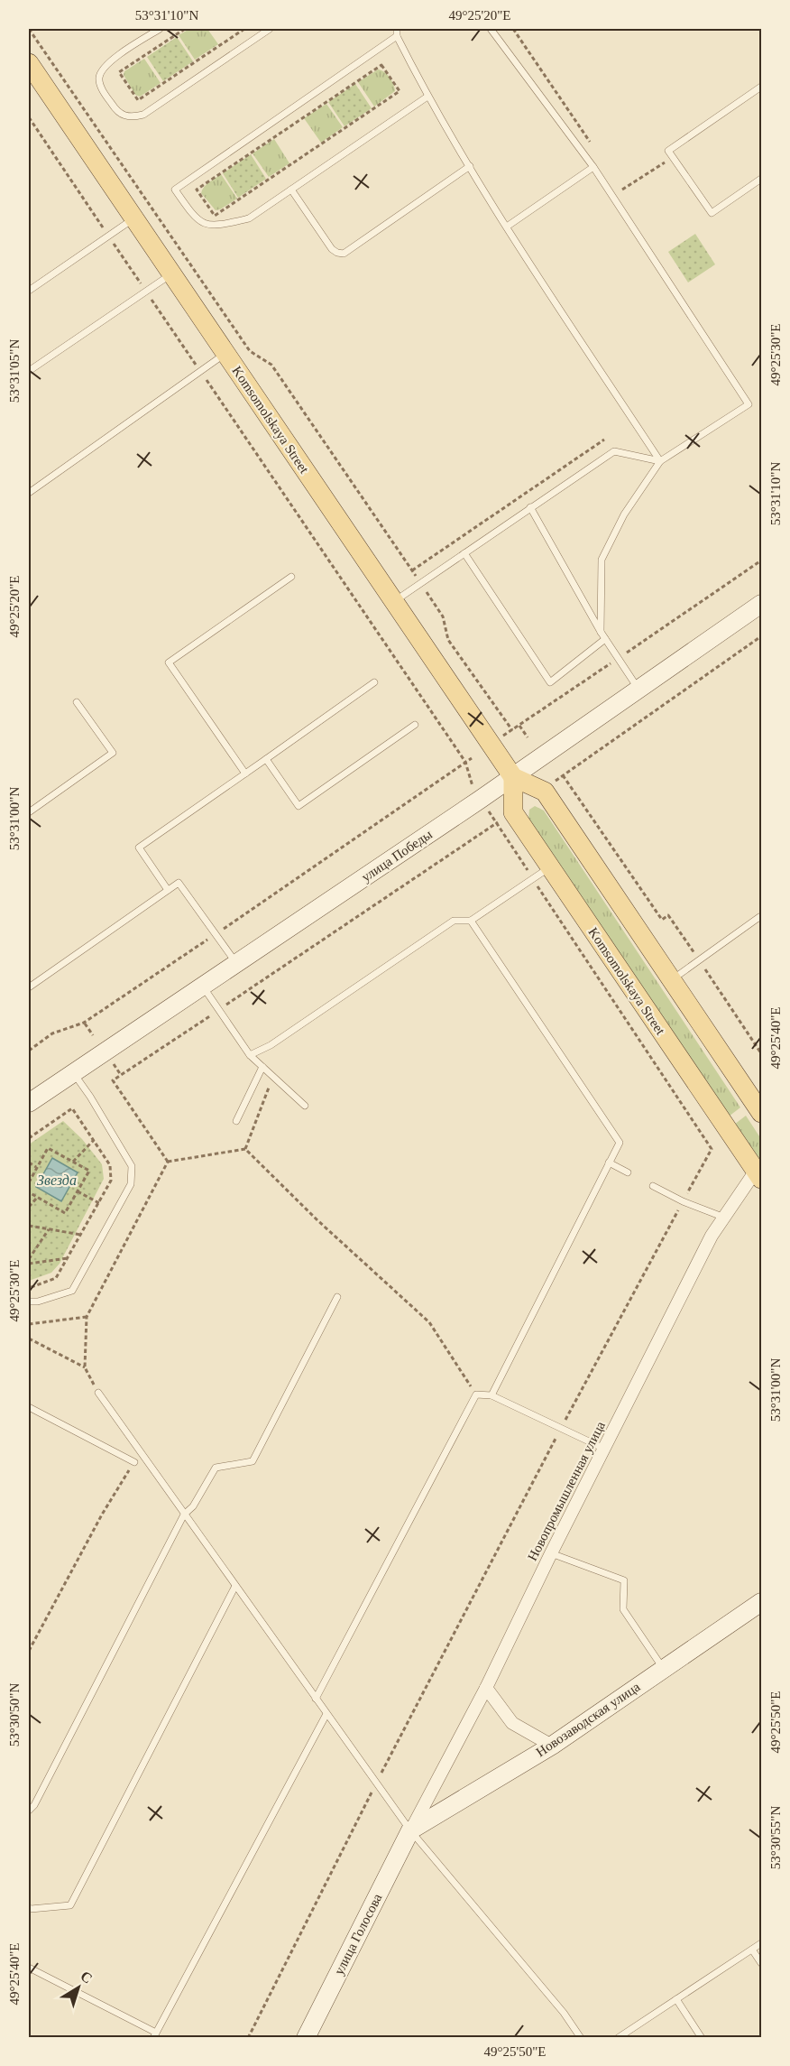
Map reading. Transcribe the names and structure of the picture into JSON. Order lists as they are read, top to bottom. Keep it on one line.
{"streets":{"main road":["Komsomolskaya Street","улица Победы","Новозаводская улица","улица Голосова"],"street":["Новопромышленная улица"]},"crossings":[["Komsomolskaya Street","улица Победы"],["Komsomolskaya Street","Новопромышленная улица"],["Новопромышленная улица","Новозаводская улица"],["Новопромышленная улица","улица Голосова"],["Новозаводская улица","улица Голосова"]],"water":["Звезда"],"north":"top right","coordinates":["53°31'10\"N","49°25'20\"E","49°25'30\"E","53°31'05\"N","53°31'00\"N","49°25'40\"E","53°30'50\"N","49°25'50\"E","53°30'55\"N"]}
